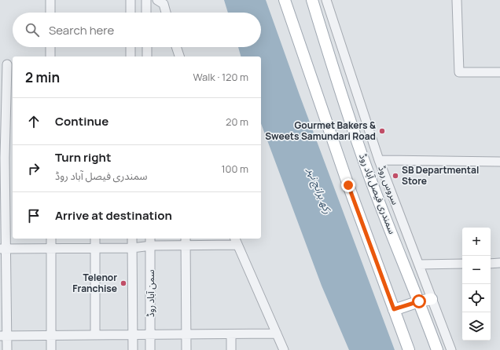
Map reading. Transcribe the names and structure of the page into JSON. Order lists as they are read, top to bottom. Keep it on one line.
{"streets":{"main road":["سمندری فیصل آباد روڈ"],"street":["سروس روڈ","سمن آباد روڈ"]},"water":["رکھ برانچ نہر"],"places":["Gourmet Bakers & Sweets Samundari Road","SB Departmental Store","Telenor Franchise"],"page":{"search":"Search here","heading":["2 min","Walk · 120 m"],"list":[["Continue","20 m"],["Turn right","سمندری فیصل آباد روڈ","100 m"],"Arrive at destination"],"map_buttons":["+","−"]}}
